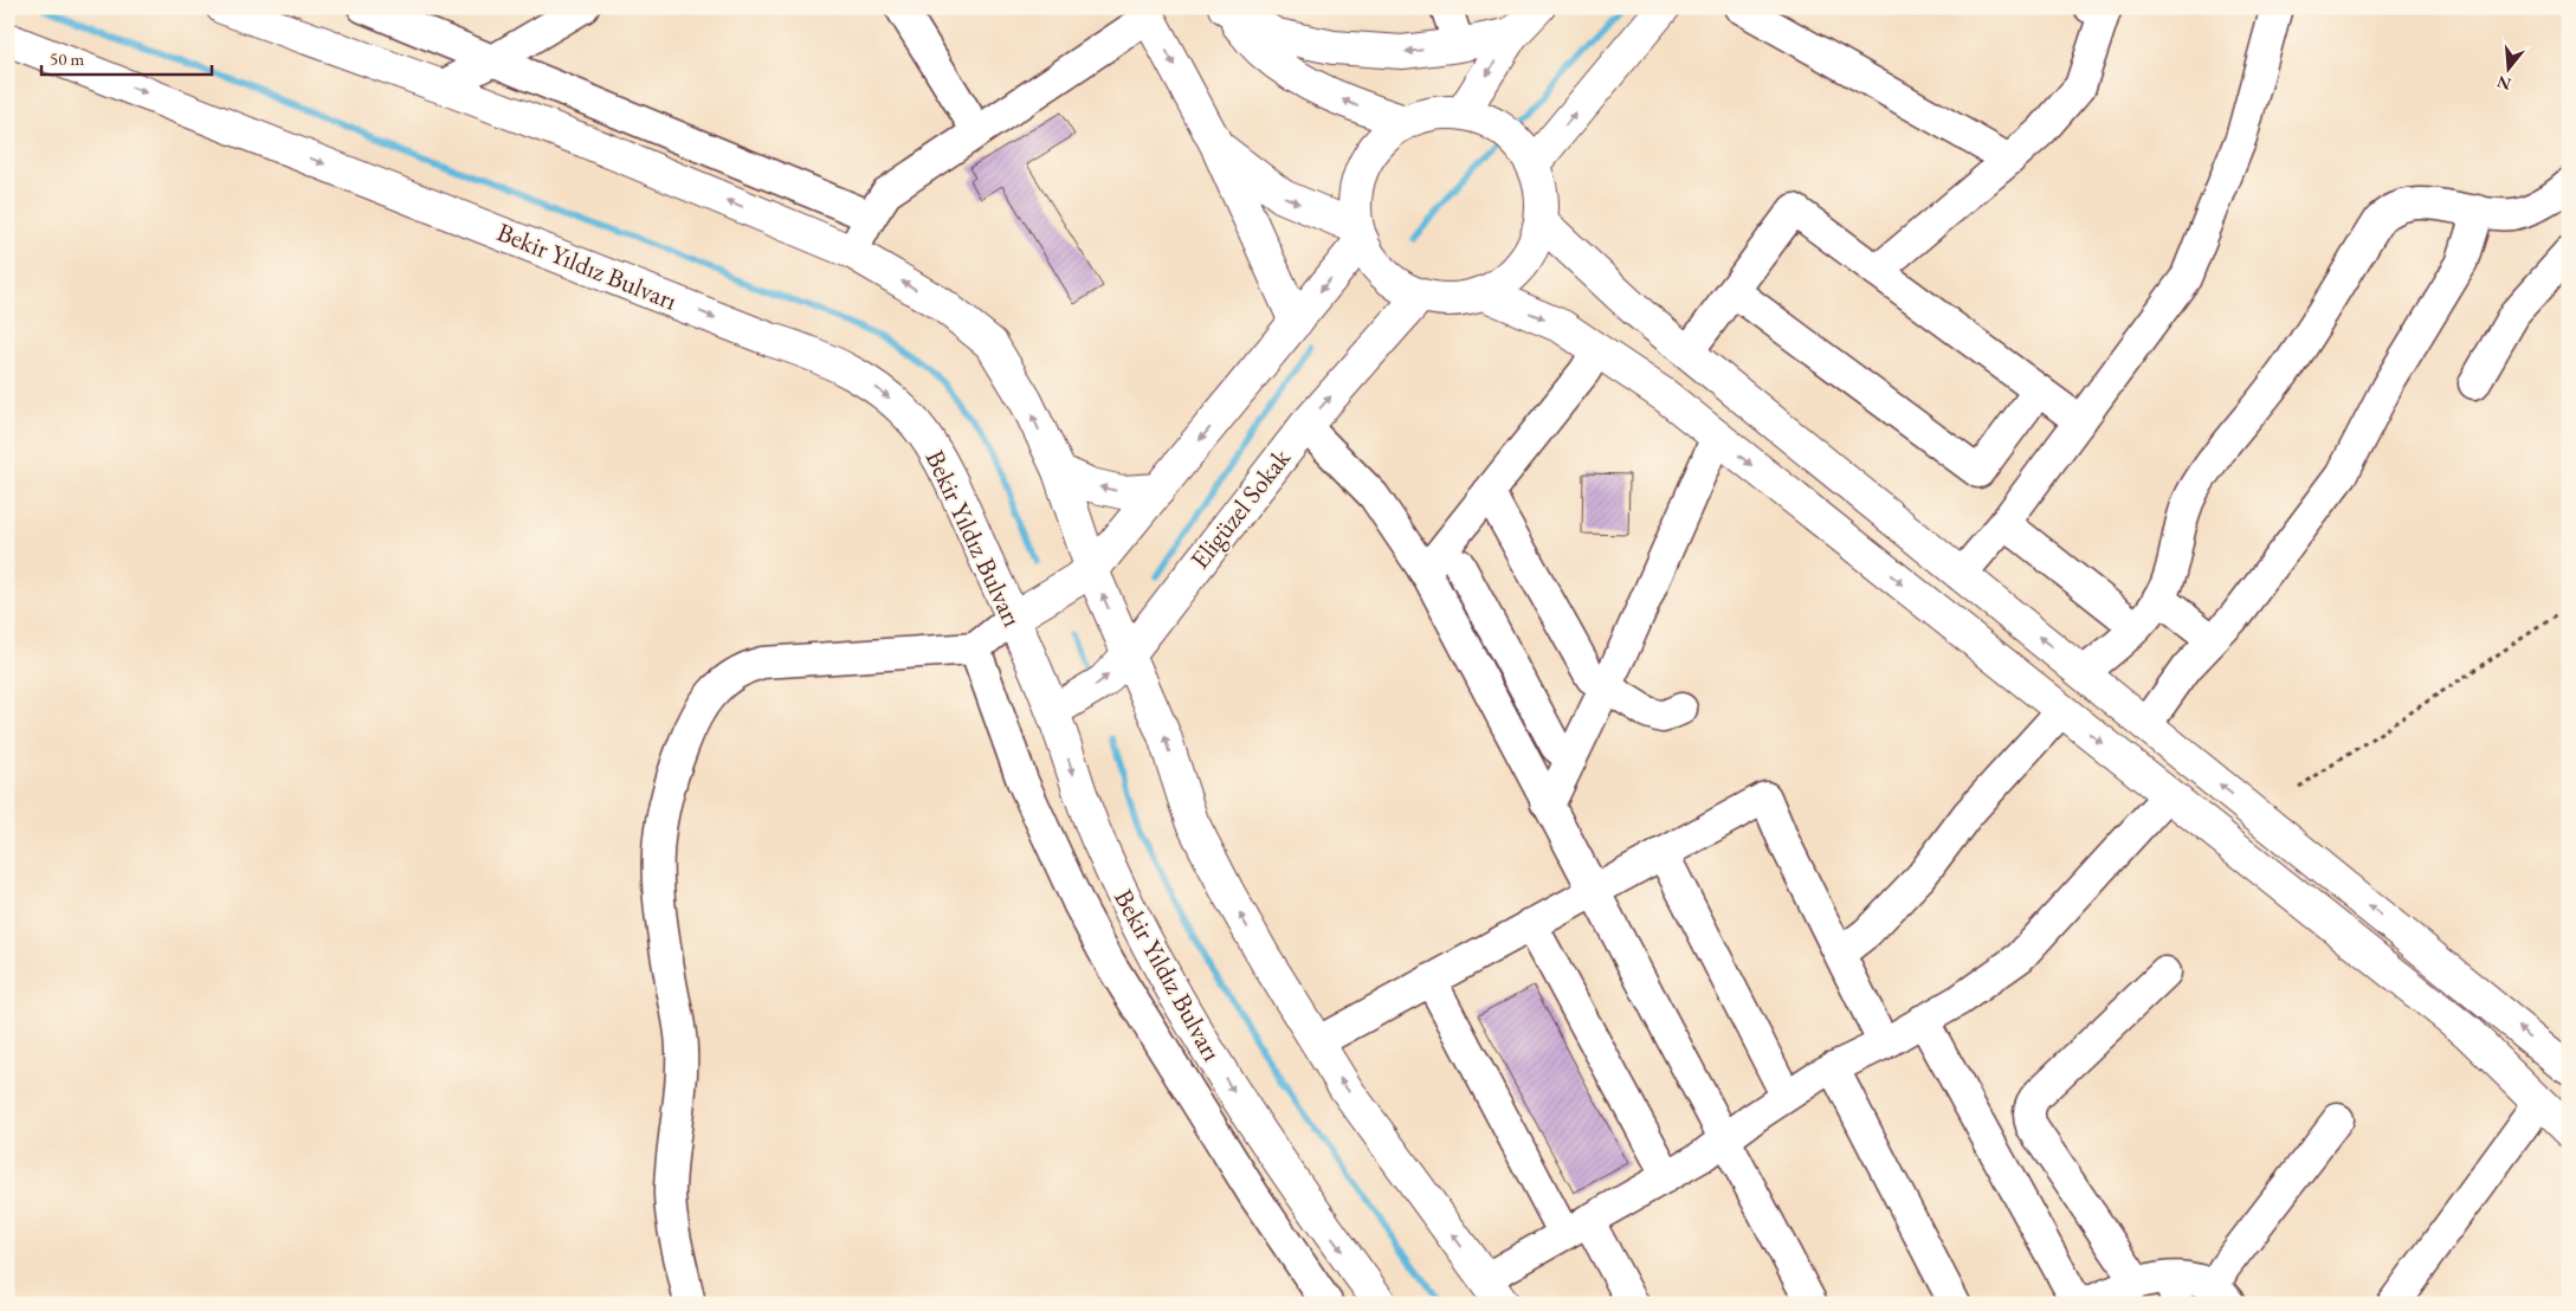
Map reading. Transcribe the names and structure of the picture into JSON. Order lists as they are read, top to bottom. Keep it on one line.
{"streets":{"main road":["Bekir Yıldız Bulvarı","Eligüzel Sokak"]},"crossings":[["Bekir Yıldız Bulvarı","Eligüzel Sokak"]],"scale_bar":"50 m","north":"bottom"}
